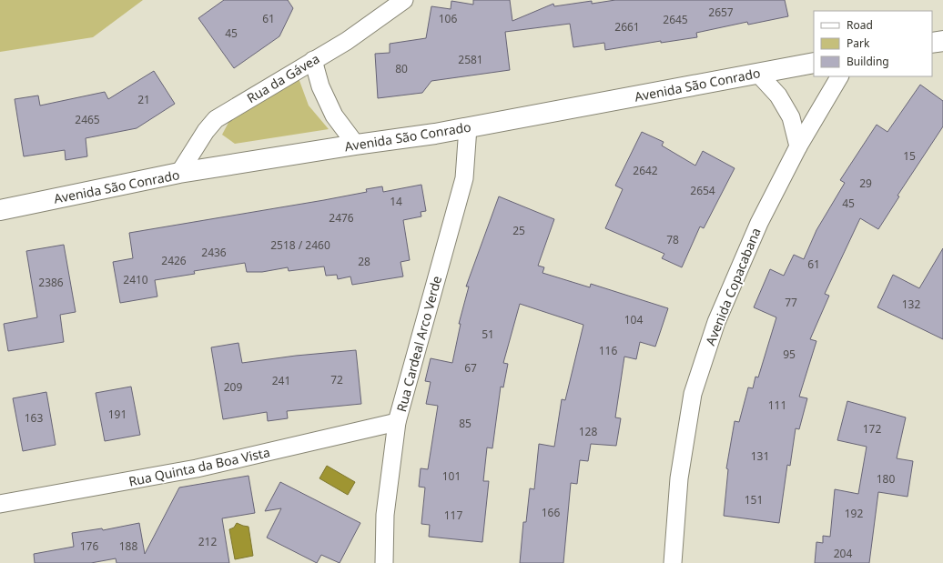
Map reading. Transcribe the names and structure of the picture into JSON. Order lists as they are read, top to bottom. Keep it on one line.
{"streets":{"street":["Rua da Gávea","Avenida São Conrado","Avenida Copacabana","Rua Cardeal Arco Verde","Rua Quinta da Boa Vista"]},"crossings":[["Rua da Gávea","Avenida São Conrado"],["Avenida São Conrado","Rua Cardeal Arco Verde"],["Rua Cardeal Arco Verde","Rua Quinta da Boa Vista"]],"house_numbers":["2657","61","106","2645","2661","45","2581","80","21","2465","15","2642","29","2654","14","45","2476","25","78","2518 / 2460","2436","2426","28","61","2410","2386","77","132","104","51","116","95","67","72","241","209","111","191","163","85","172","128","131","101","180","151","166","192","117","212","176","188","204"],"legend":["Road","Park","Building"]}
